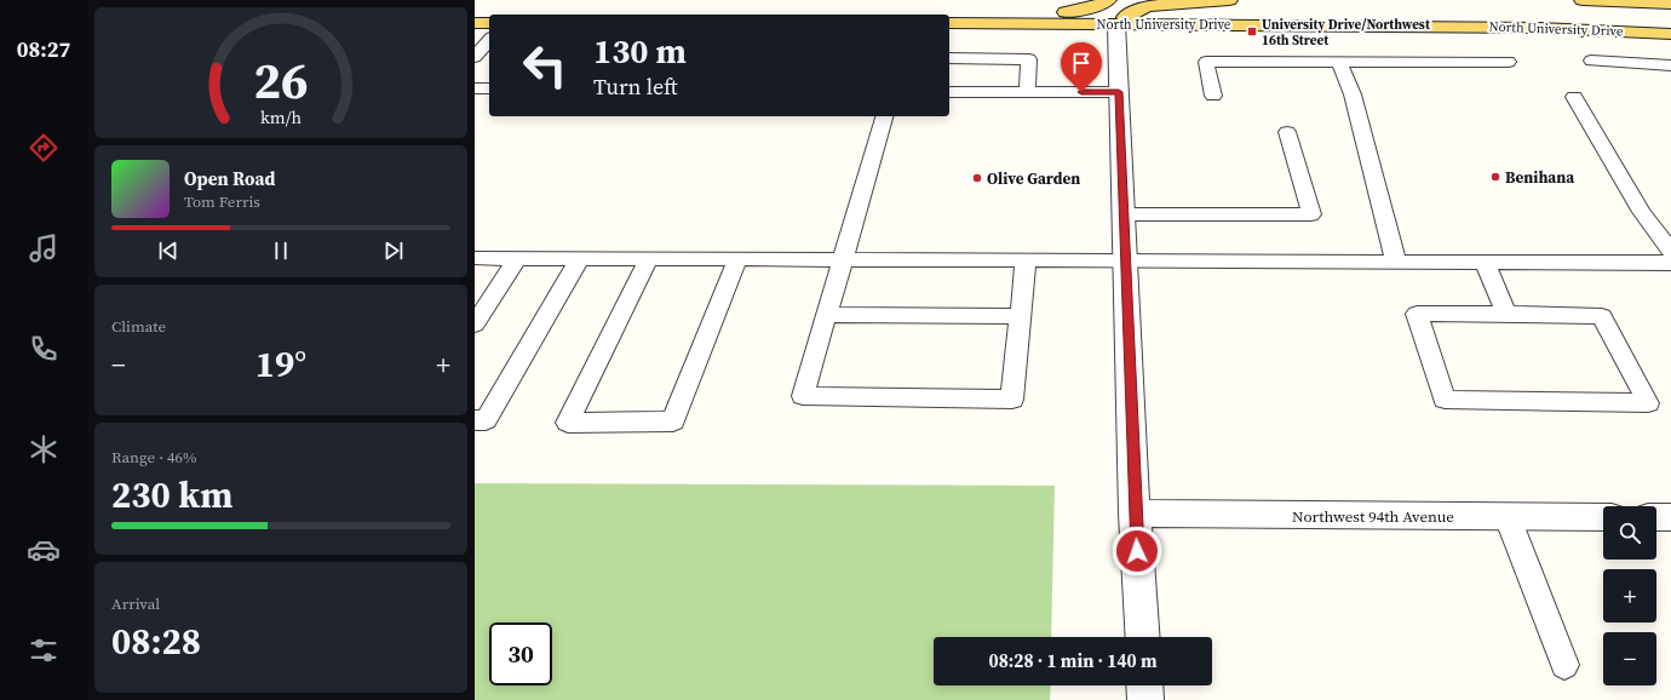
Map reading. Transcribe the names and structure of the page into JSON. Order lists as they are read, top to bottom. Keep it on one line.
{"streets":{"main road":["North University Drive"],"street":["Northwest 94th Avenue"]},"places":{"transit":["University Drive/Northwest 16th Street"],"other":["Benihana","Olive Garden"]},"page":{"tabs":"08:27","turn":["130 m","Turn left"],"song":["Open Road","Tom Ferris"],"tile":["Climate",["Range · 46%","230 km"],["Arrival","08:28"]],"heat":["−","19°","+"],"map_buttons":["+","−"],"limit":"30","trip":"08:28 · 1 min · 140 m","gauge":["26","km/h"]}}
